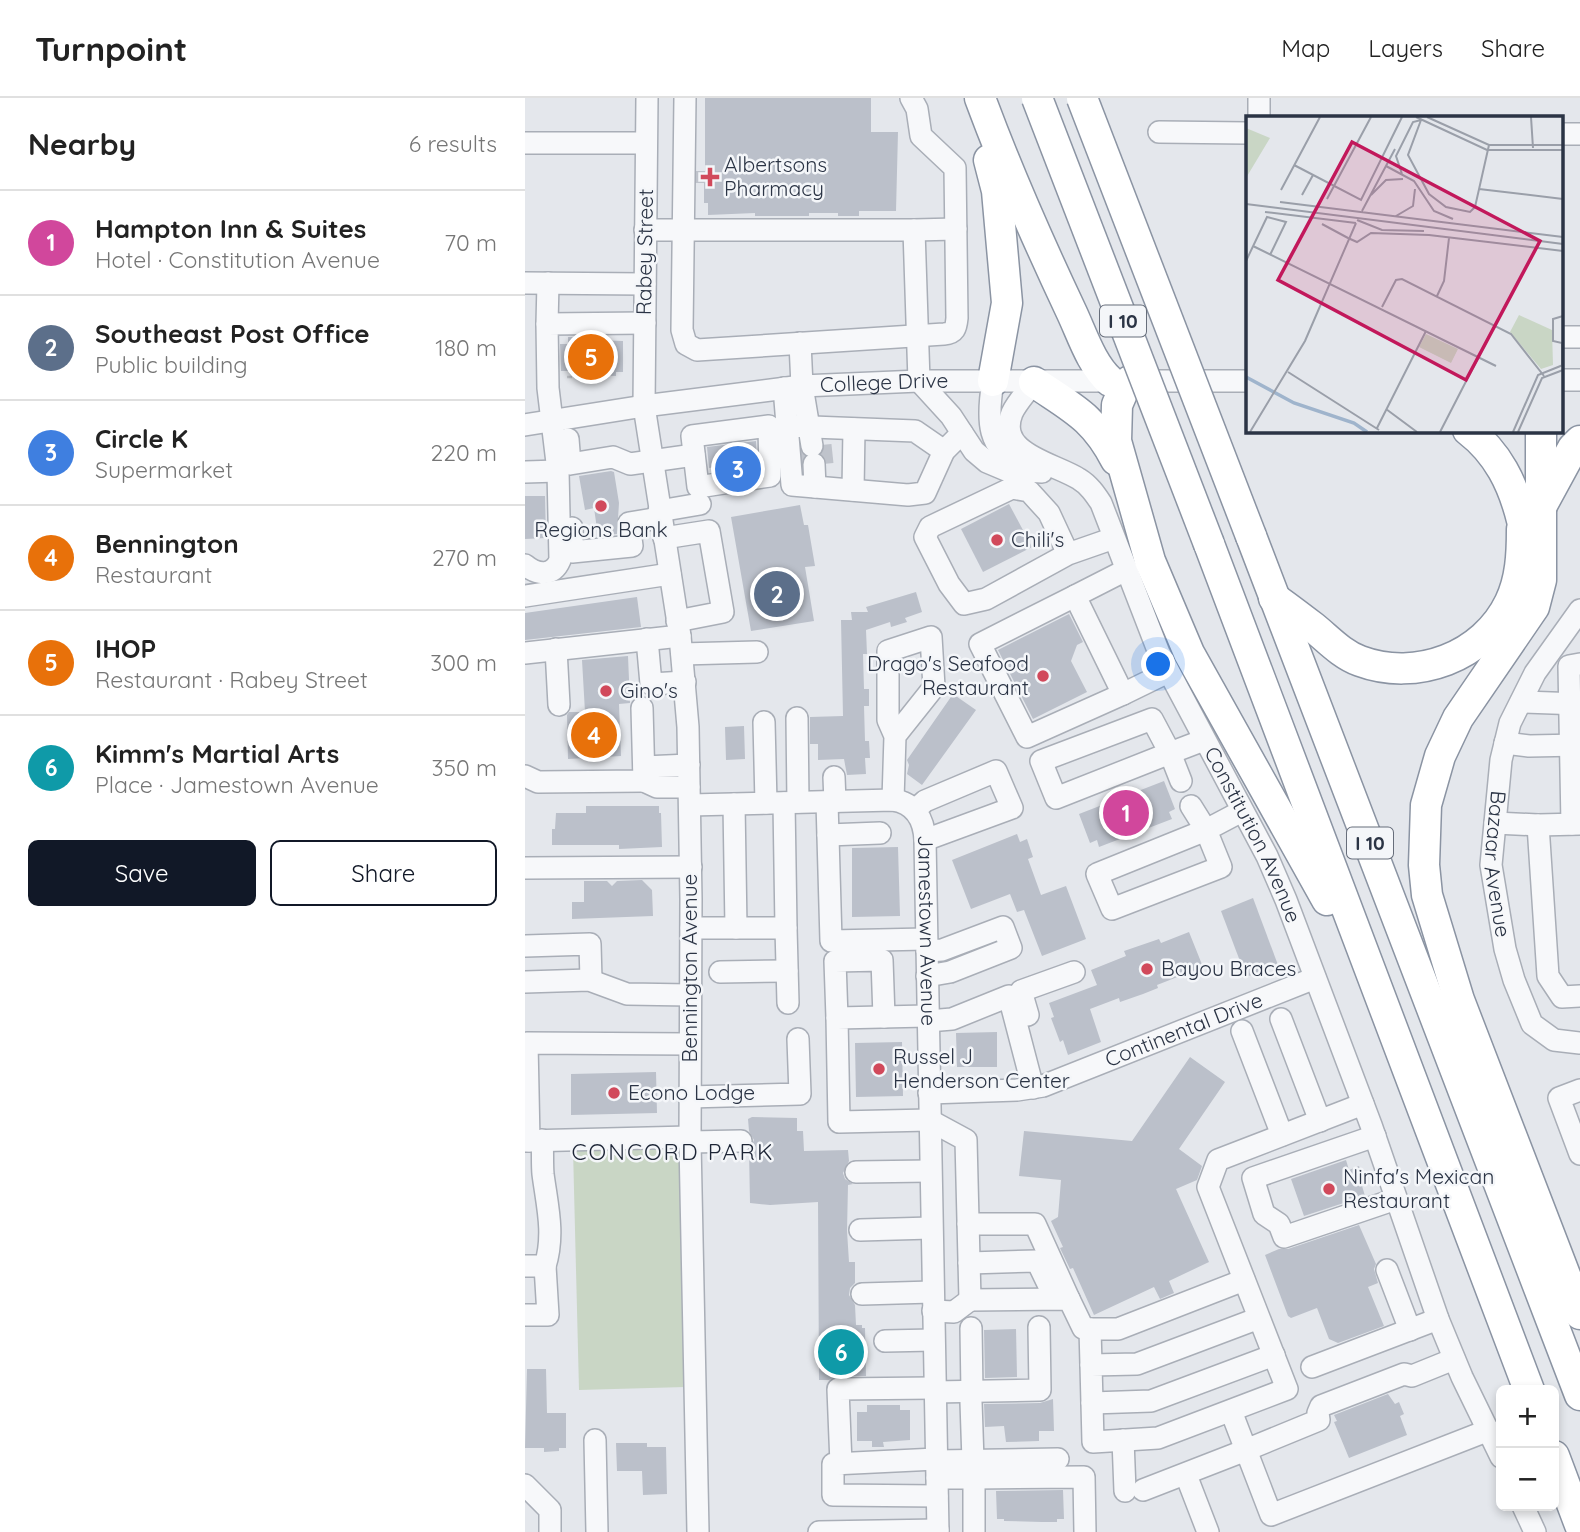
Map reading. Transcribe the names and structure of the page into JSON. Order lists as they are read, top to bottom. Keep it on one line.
{"streets":{"highway":["I 10"],"street":["Rabey Street","College Drive","Constitution Avenue","Bazaar Avenue","Jamestown Avenue","Bennington Avenue","Continental Drive"]},"crossings":[["Rabey Street","College Drive"],["Rabey Street","Bennington Avenue"],["College Drive","Constitution Avenue"],["College Drive","Bennington Avenue"],["Constitution Avenue","Continental Drive"],["Jamestown Avenue","Bennington Avenue"],["Jamestown Avenue","Continental Drive"]],"districts":["CONCORD PARK"],"places":{"health":["Albertsons Pharmacy"],"other":["Regions Bank","Chili's","Drago's Seafood Restaurant","Gino's","Bayou Braces","Russel J Henderson Center","Econo Lodge","Ninfa's Mexican Restaurant"]},"page":{"header":"Turnpoint","nav":["Map","Layers","Share"],"heading":["Nearby","6 results"],"list":[{"mark":"1","name":"Hampton Inn & Suites","note":"Hotel · Constitution Avenue","value":"70 m"},{"mark":"2","name":"Southeast Post Office","note":"Public building","value":"180 m"},{"mark":"3","name":"Circle K","note":"Supermarket","value":"220 m"},{"mark":"4","name":"Bennington","note":"Restaurant","value":"270 m"},{"mark":"5","name":"IHOP","note":"Restaurant · Rabey Street","value":"300 m"},{"mark":"6","name":"Kimm's Martial Arts","note":"Place · Jamestown Avenue","value":"350 m"}],"pins":["5","3","2","4","1","6"],"buttons":["Save","Share"],"map_buttons":["+","−"]}}
